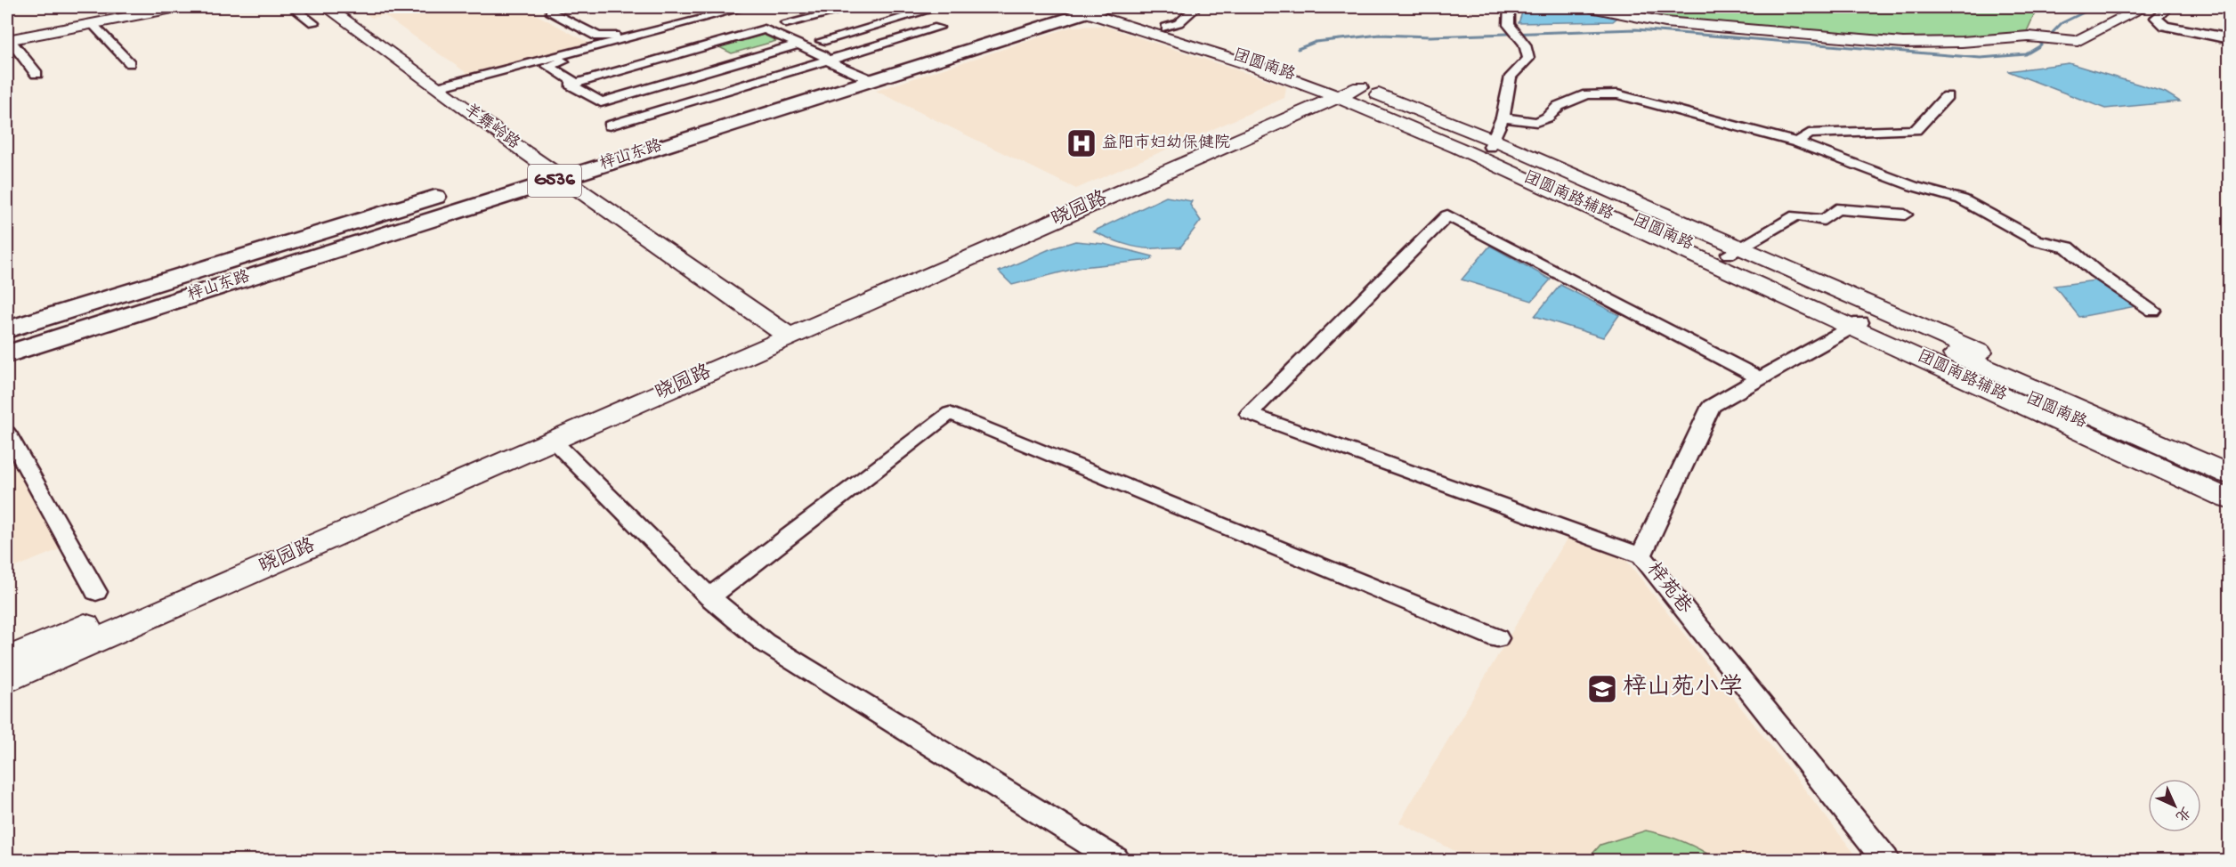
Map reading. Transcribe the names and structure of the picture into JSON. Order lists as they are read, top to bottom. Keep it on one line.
{"streets":{"highway":["梓山东路","G536"],"street":["团圆南路","羊舞岭路","团圆南路辅路","晓园路","梓苑巷"]},"crossings":[["团圆南路","梓山东路"],["团圆南路","团圆南路辅路"],["团圆南路","晓园路"],["团圆南路","梓苑巷"],["羊舞岭路","梓山东路"],["羊舞岭路","晓园路"],["梓山东路","团圆南路辅路"],["团圆南路辅路","晓园路"],["团圆南路辅路","梓苑巷"]],"places":{"hospital":["益阳市妇幼保健院"],"school or university":["梓山苑小学"]},"north":"bottom right"}
